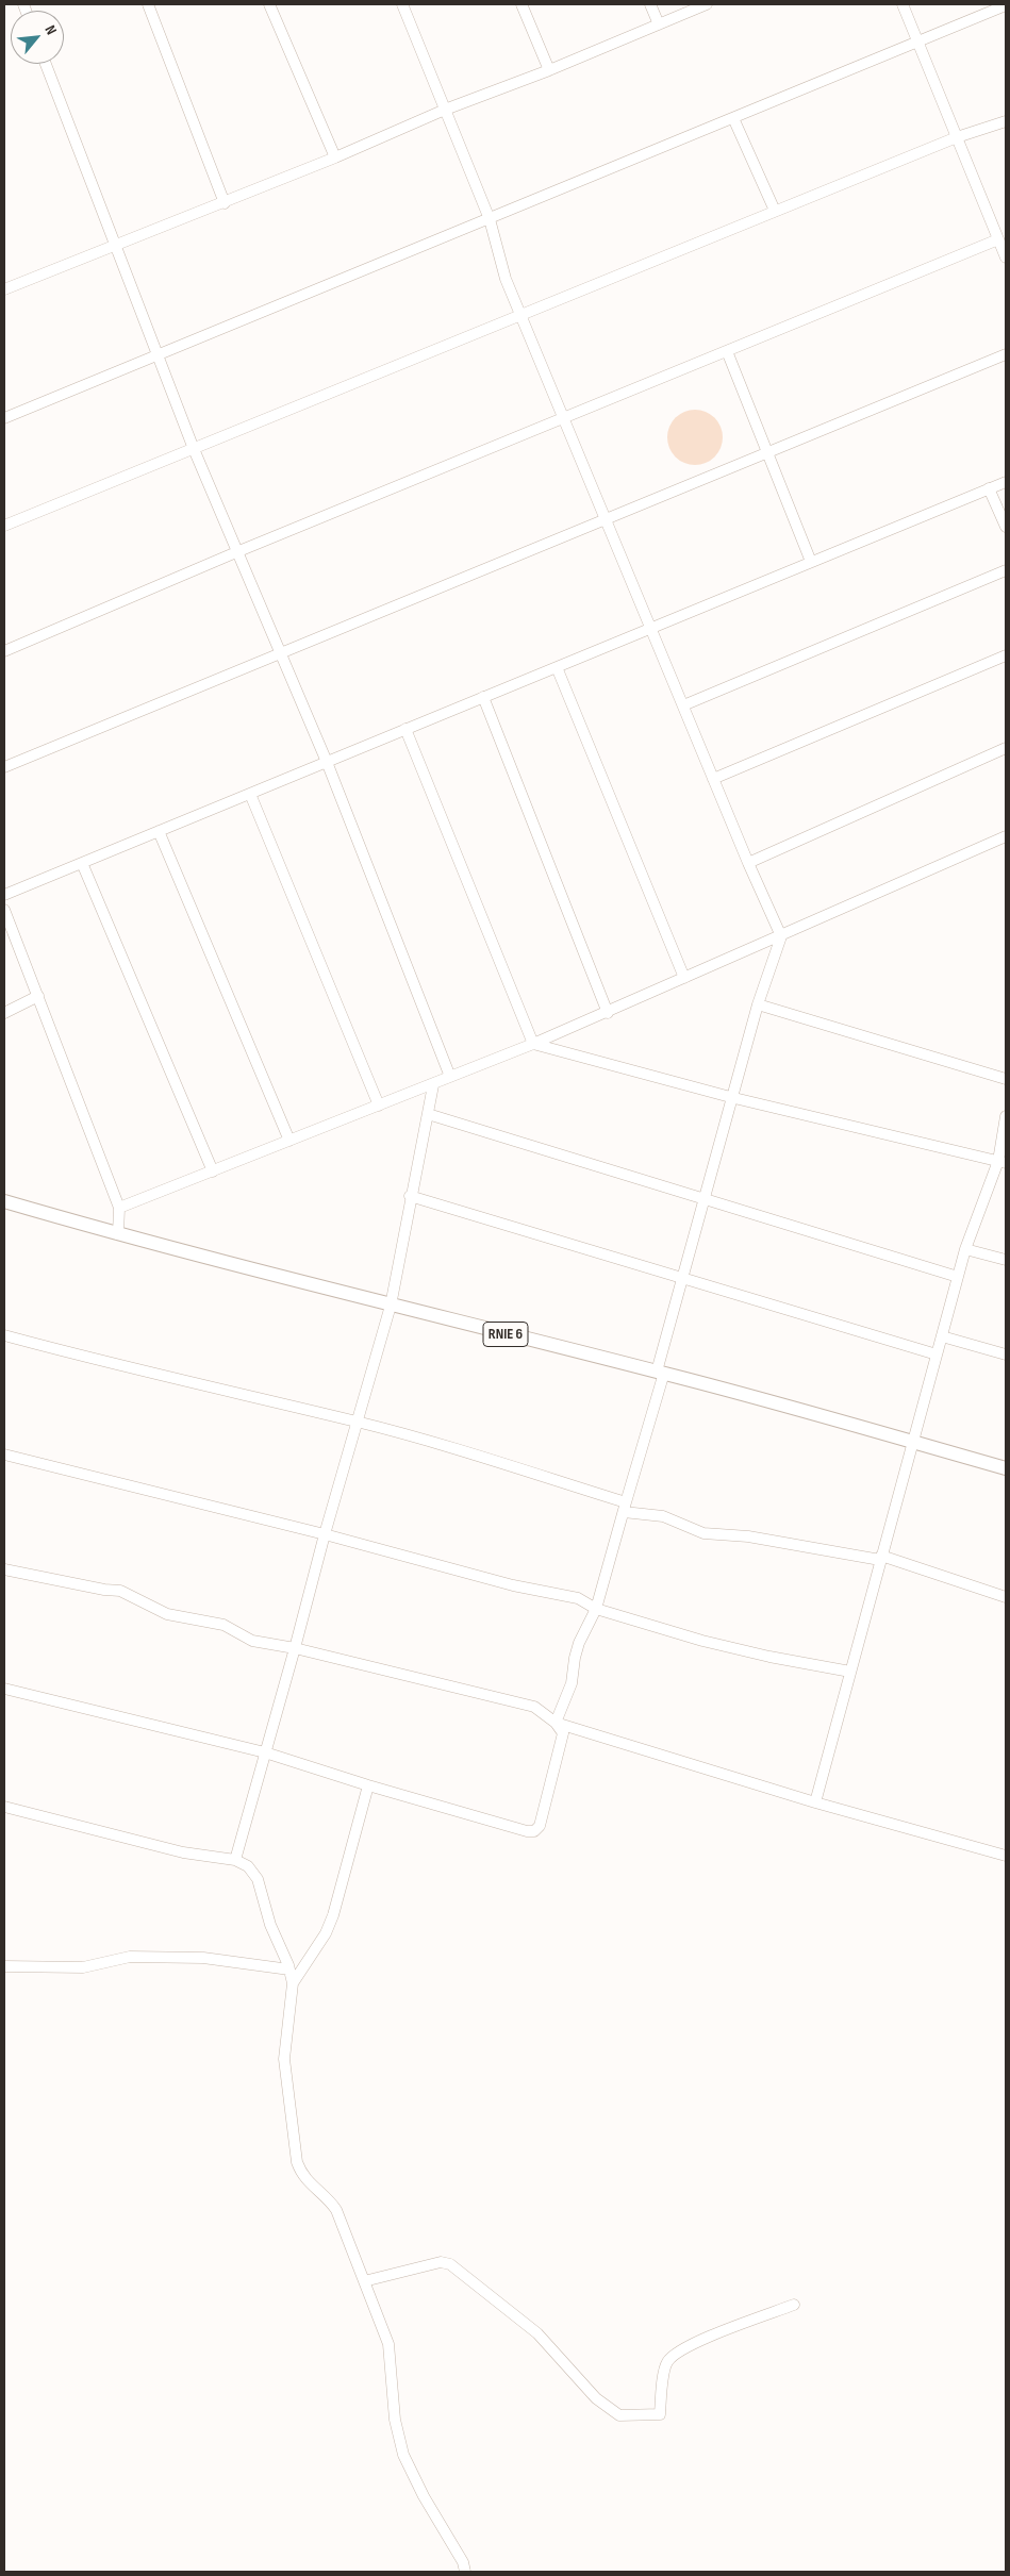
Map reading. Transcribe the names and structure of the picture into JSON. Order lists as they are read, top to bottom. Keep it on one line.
{"streets":{"main road":["RNIE 6"]},"north":"top right"}
